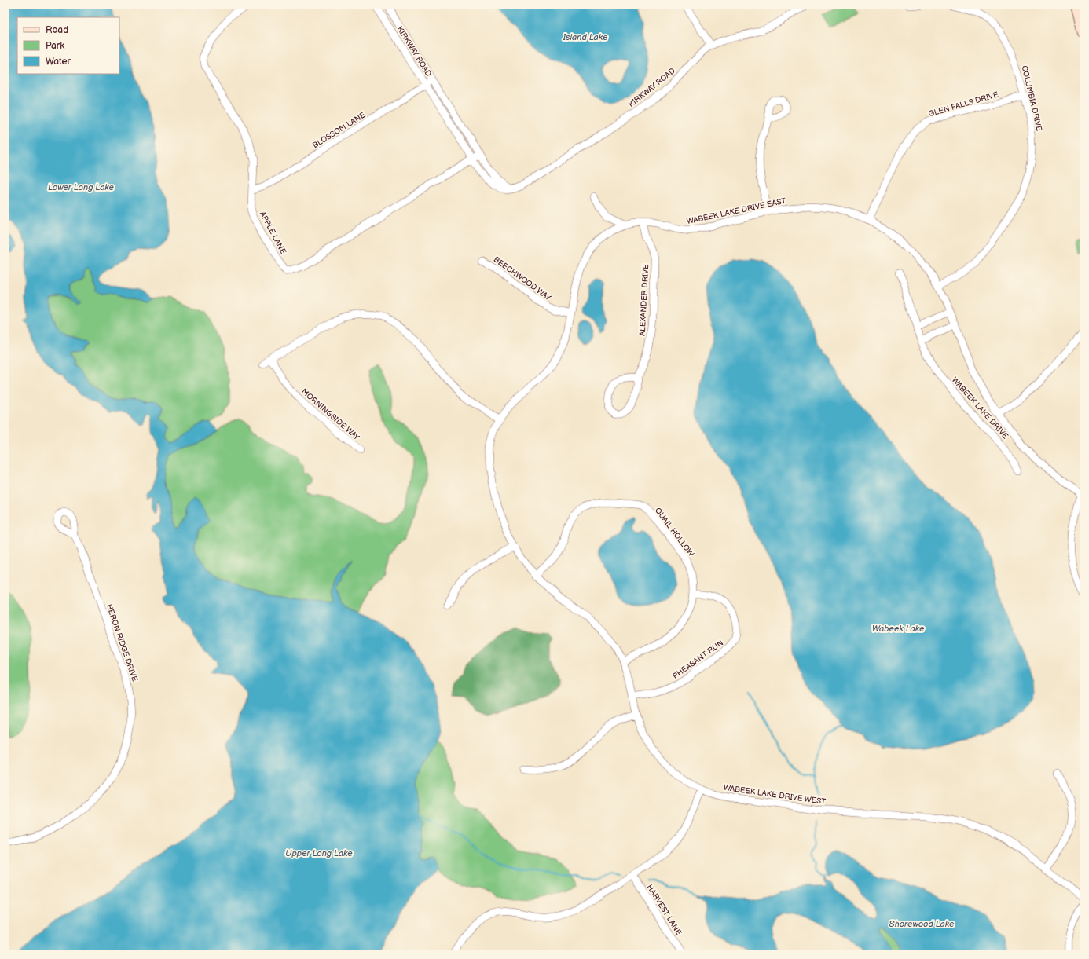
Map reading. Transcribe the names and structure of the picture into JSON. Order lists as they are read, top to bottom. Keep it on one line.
{"streets":{"street":["KIRKWAY ROAD","COLUMBIA DRIVE","GLEN FALLS DRIVE","BLOSSOM LANE","WABEEK LAKE DRIVE EAST","APPLE LANE","BEECHWOOD WAY","ALEXANDER DRIVE","WABEEK LAKE DRIVE","MORNINGSIDE WAY","QUAIL HOLLOW","HERON RIDGE DRIVE","PHEASANT RUN","WABEEK LAKE DRIVE WEST","HARVEST LANE"]},"crossings":[["KIRKWAY ROAD","BLOSSOM LANE"],["KIRKWAY ROAD","APPLE LANE"],["COLUMBIA DRIVE","GLEN FALLS DRIVE"],["COLUMBIA DRIVE","WABEEK LAKE DRIVE EAST"],["GLEN FALLS DRIVE","WABEEK LAKE DRIVE EAST"],["BLOSSOM LANE","APPLE LANE"],["WABEEK LAKE DRIVE EAST","BEECHWOOD WAY"],["WABEEK LAKE DRIVE EAST","ALEXANDER DRIVE"],["WABEEK LAKE DRIVE EAST","WABEEK LAKE DRIVE WEST"],["QUAIL HOLLOW","PHEASANT RUN"],["QUAIL HOLLOW","WABEEK LAKE DRIVE WEST"],["PHEASANT RUN","WABEEK LAKE DRIVE WEST"]],"water":["Island Lake","Lower Long Lake","Wabeek Lake","Upper Long Lake","Shorewood Lake"],"legend":["Road","Park","Water"]}
